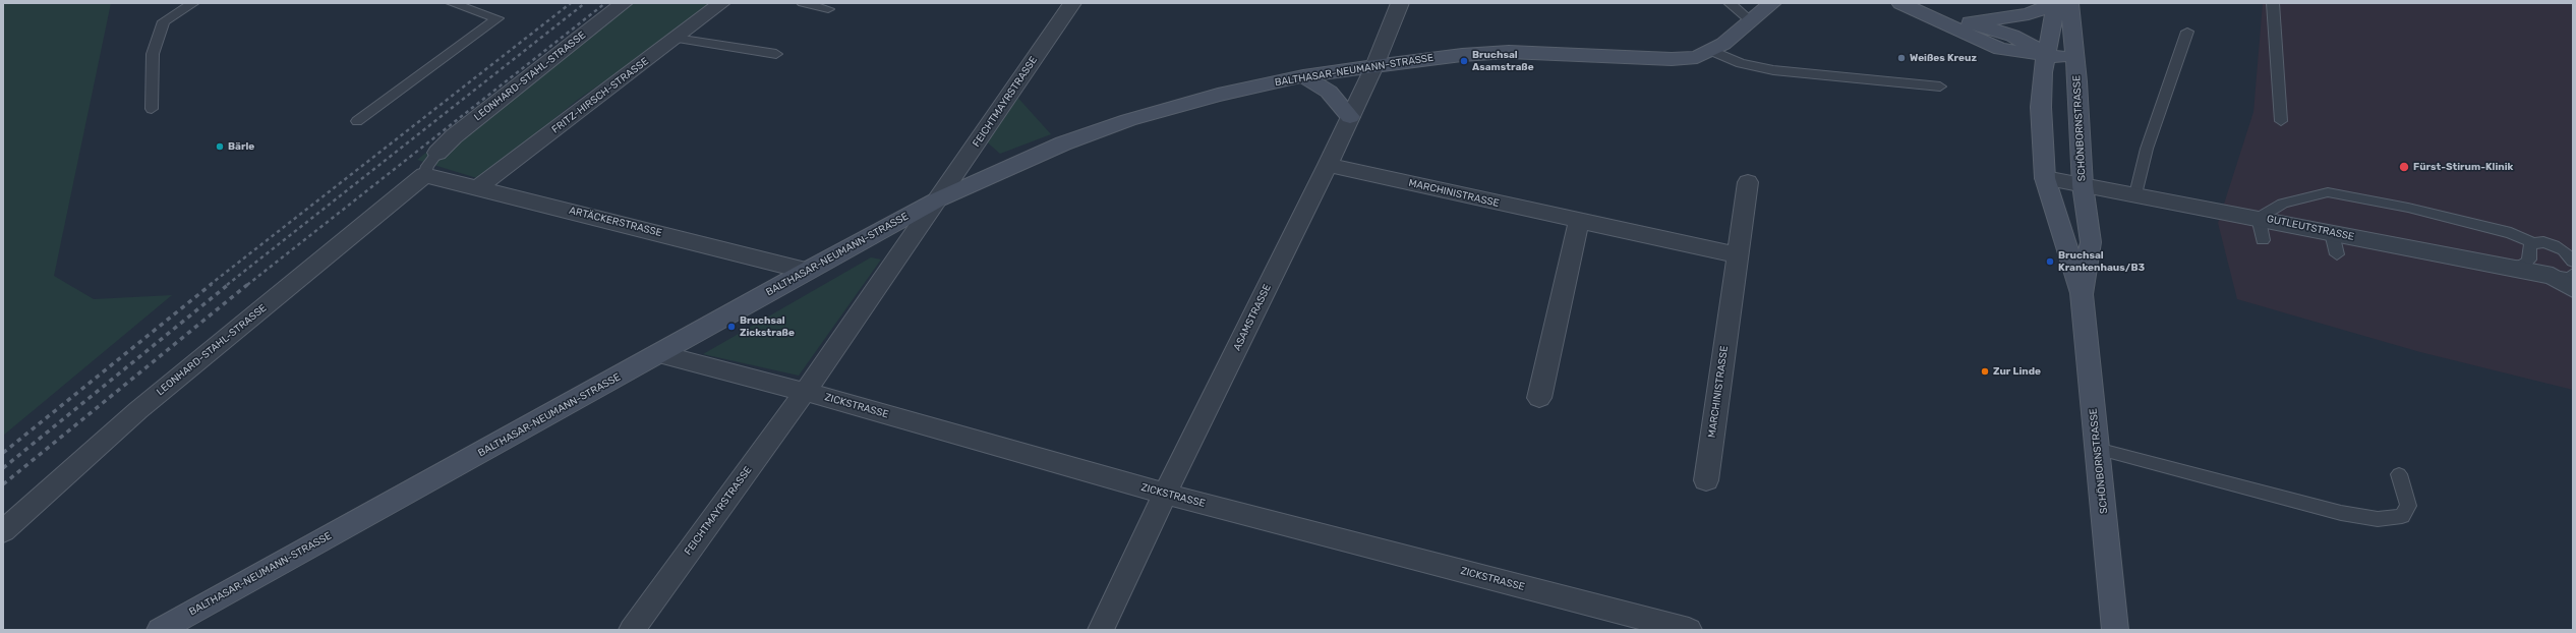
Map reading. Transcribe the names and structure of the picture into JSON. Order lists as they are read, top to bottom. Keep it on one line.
{"streets":{"street":["BALTHASAR-NEUMANN-STRASSE","LEONHARD-STAHL-STRASSE","FRITZ-HIRSCH-STRASSE","FEICHTMAYRSTRASSE","SCHÖNBORNSTRASSE","MARCHINISTRASSE","ARTÄCKERSTRASSE","GUTLEUTSTRASSE","ASAMSTRASSE","ZICKSTRASSE"]},"crossings":[["BALTHASAR-NEUMANN-STRASSE","FEICHTMAYRSTRASSE"],["BALTHASAR-NEUMANN-STRASSE","ARTÄCKERSTRASSE"],["BALTHASAR-NEUMANN-STRASSE","ASAMSTRASSE"],["BALTHASAR-NEUMANN-STRASSE","ZICKSTRASSE"],["LEONHARD-STAHL-STRASSE","ARTÄCKERSTRASSE"],["FRITZ-HIRSCH-STRASSE","ARTÄCKERSTRASSE"],["FEICHTMAYRSTRASSE","ZICKSTRASSE"],["SCHÖNBORNSTRASSE","GUTLEUTSTRASSE"],["MARCHINISTRASSE","ASAMSTRASSE"],["ASAMSTRASSE","ZICKSTRASSE"]],"places":["Weißes Kreuz","Bruchsal Asamstraße","Bärle","Fürst-Stirum-Klinik","Bruchsal Krankenhaus/B3","Bruchsal Zickstraße","Zur Linde"]}
